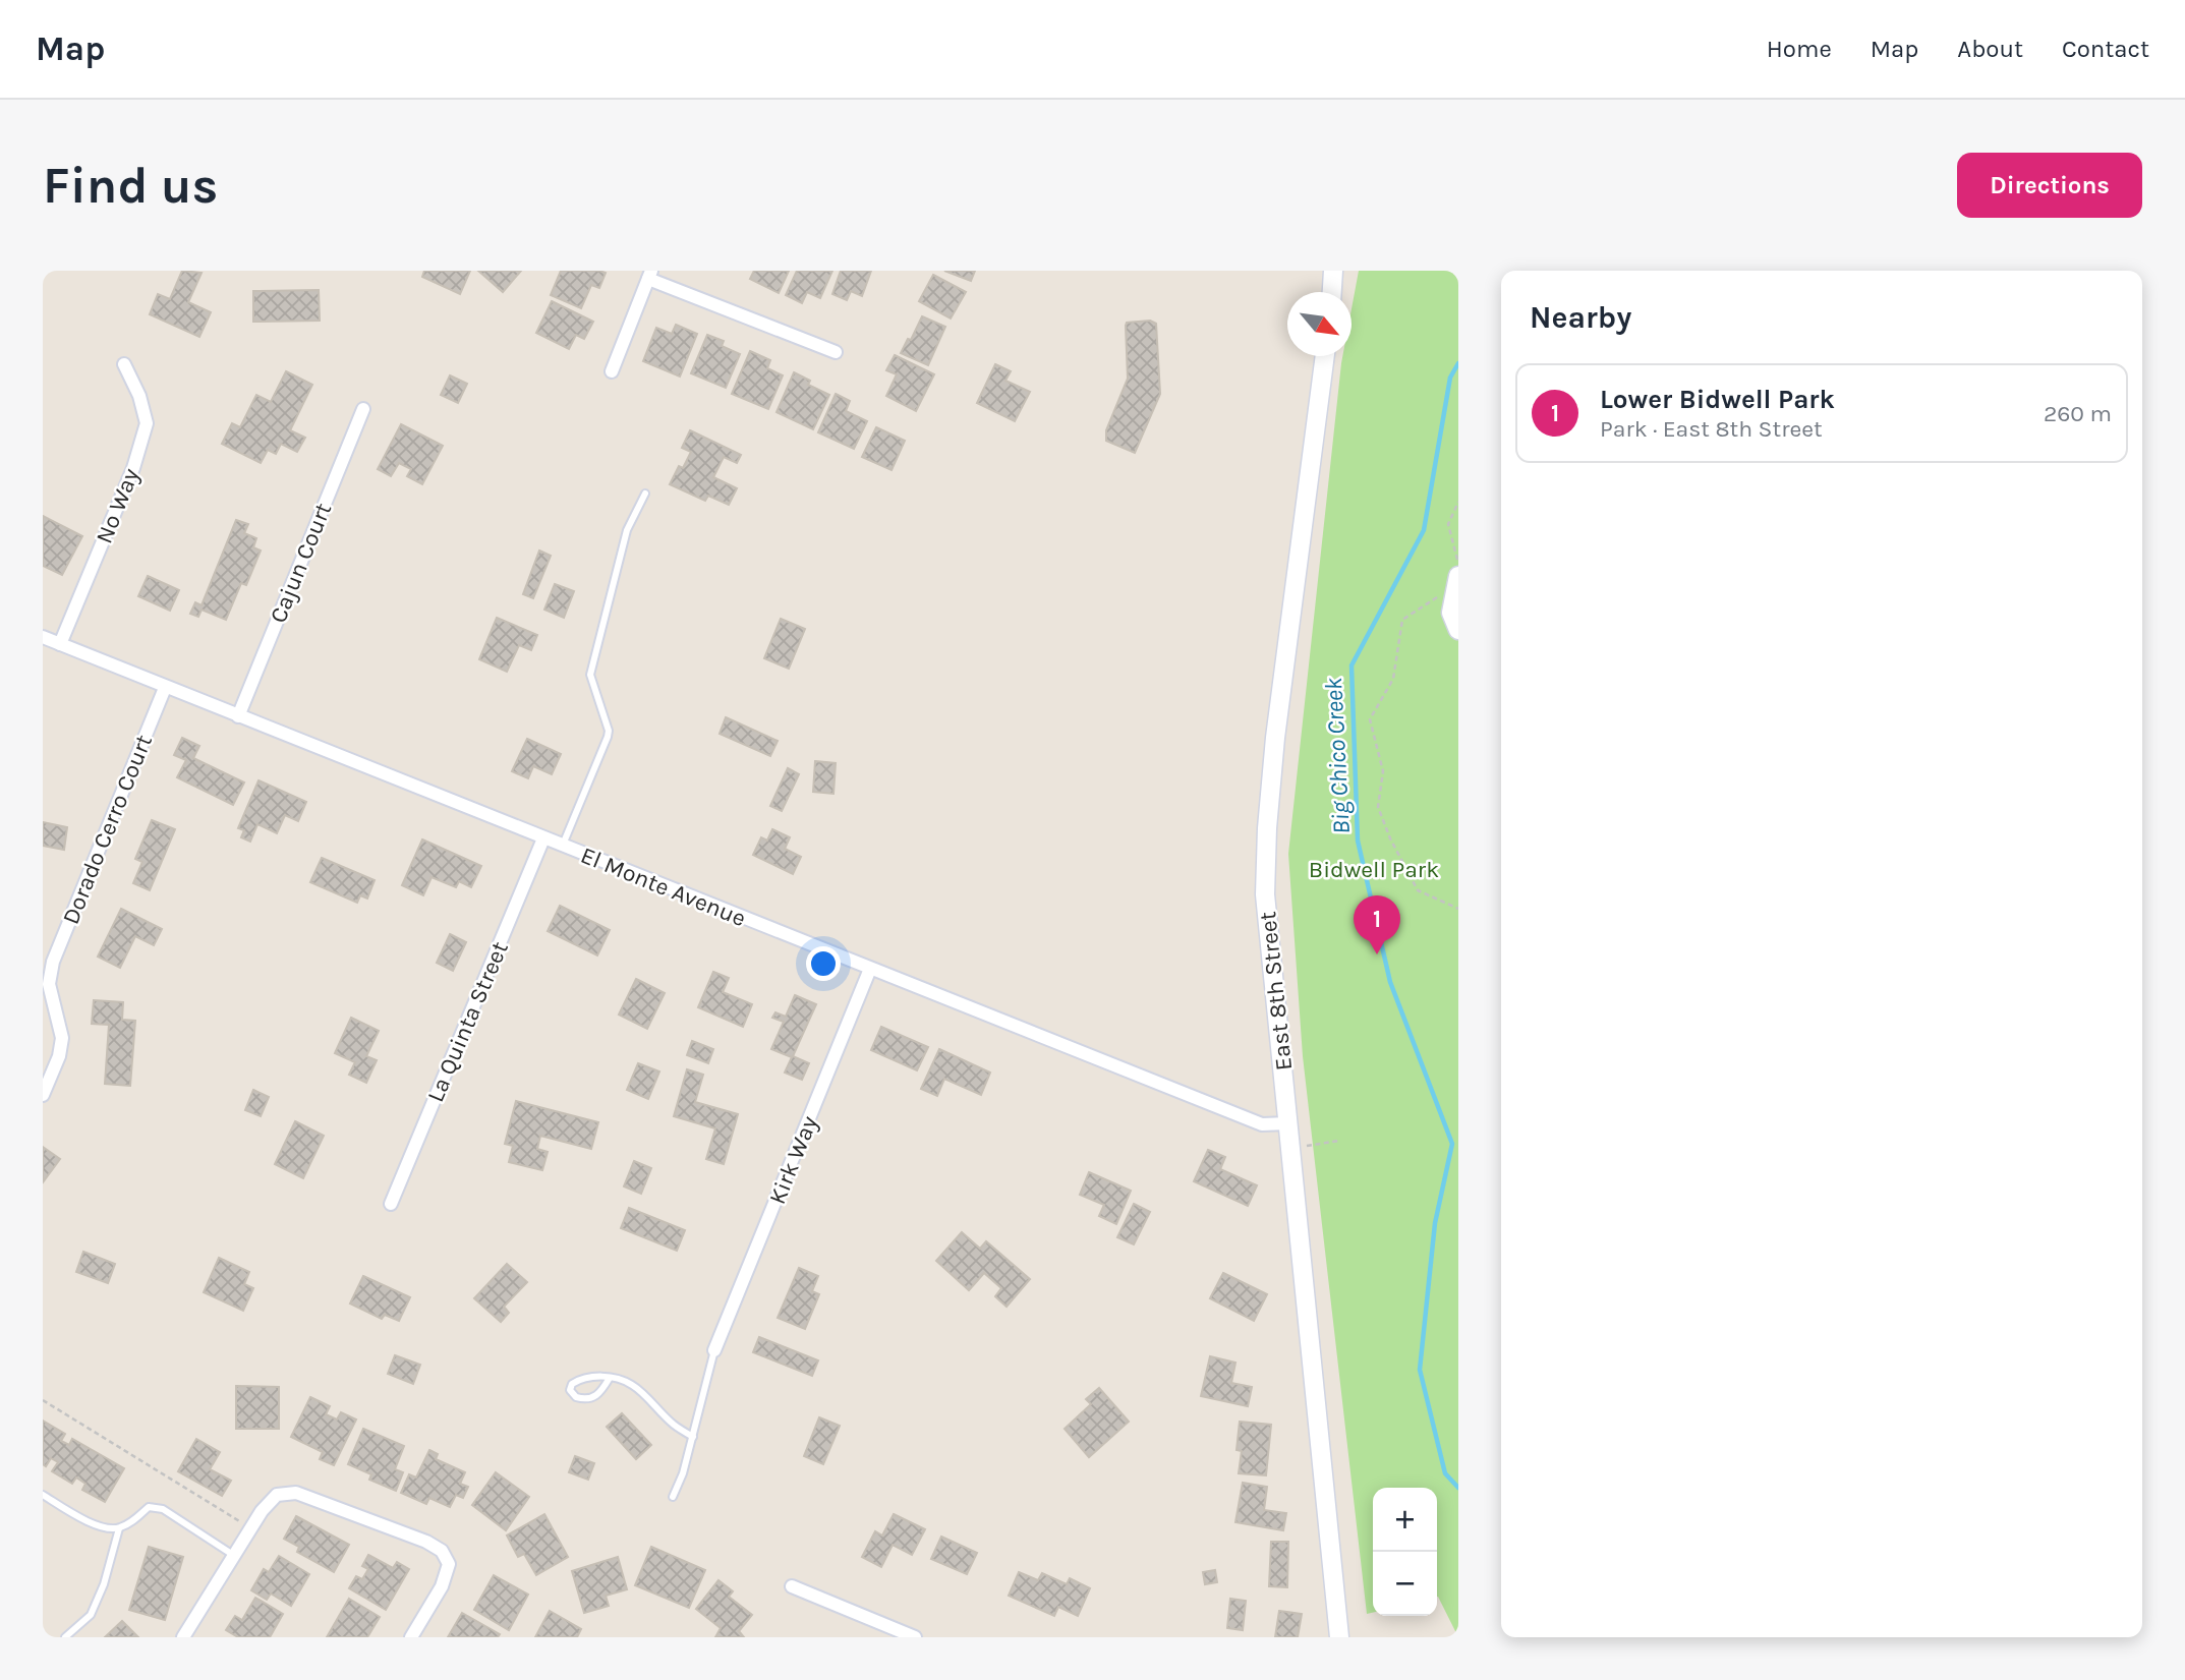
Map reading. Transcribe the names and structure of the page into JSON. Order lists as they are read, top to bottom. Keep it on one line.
{"streets":{"street":["No Way","Cajun Court","Dorado Cerro Court","El Monte Avenue","East 8th Street","La Quinta Street","Kirk Way"]},"crossings":[["No Way","El Monte Avenue"],["Cajun Court","El Monte Avenue"],["Dorado Cerro Court","El Monte Avenue"],["El Monte Avenue","East 8th Street"],["El Monte Avenue","La Quinta Street"],["El Monte Avenue","Kirk Way"]],"water":["Big Chico Creek"],"parks":["Bidwell Park"],"north":"bottom right","page":{"header":"Map","nav":["Home","Map","About","Contact"],"buttons":"Directions","title":"Find us","heading":"Nearby","list":[{"mark":"1","name":"Lower Bidwell Park","note":"Park · East 8th Street","value":"260 m"}],"pins":"1","map_buttons":["+","−"]}}
